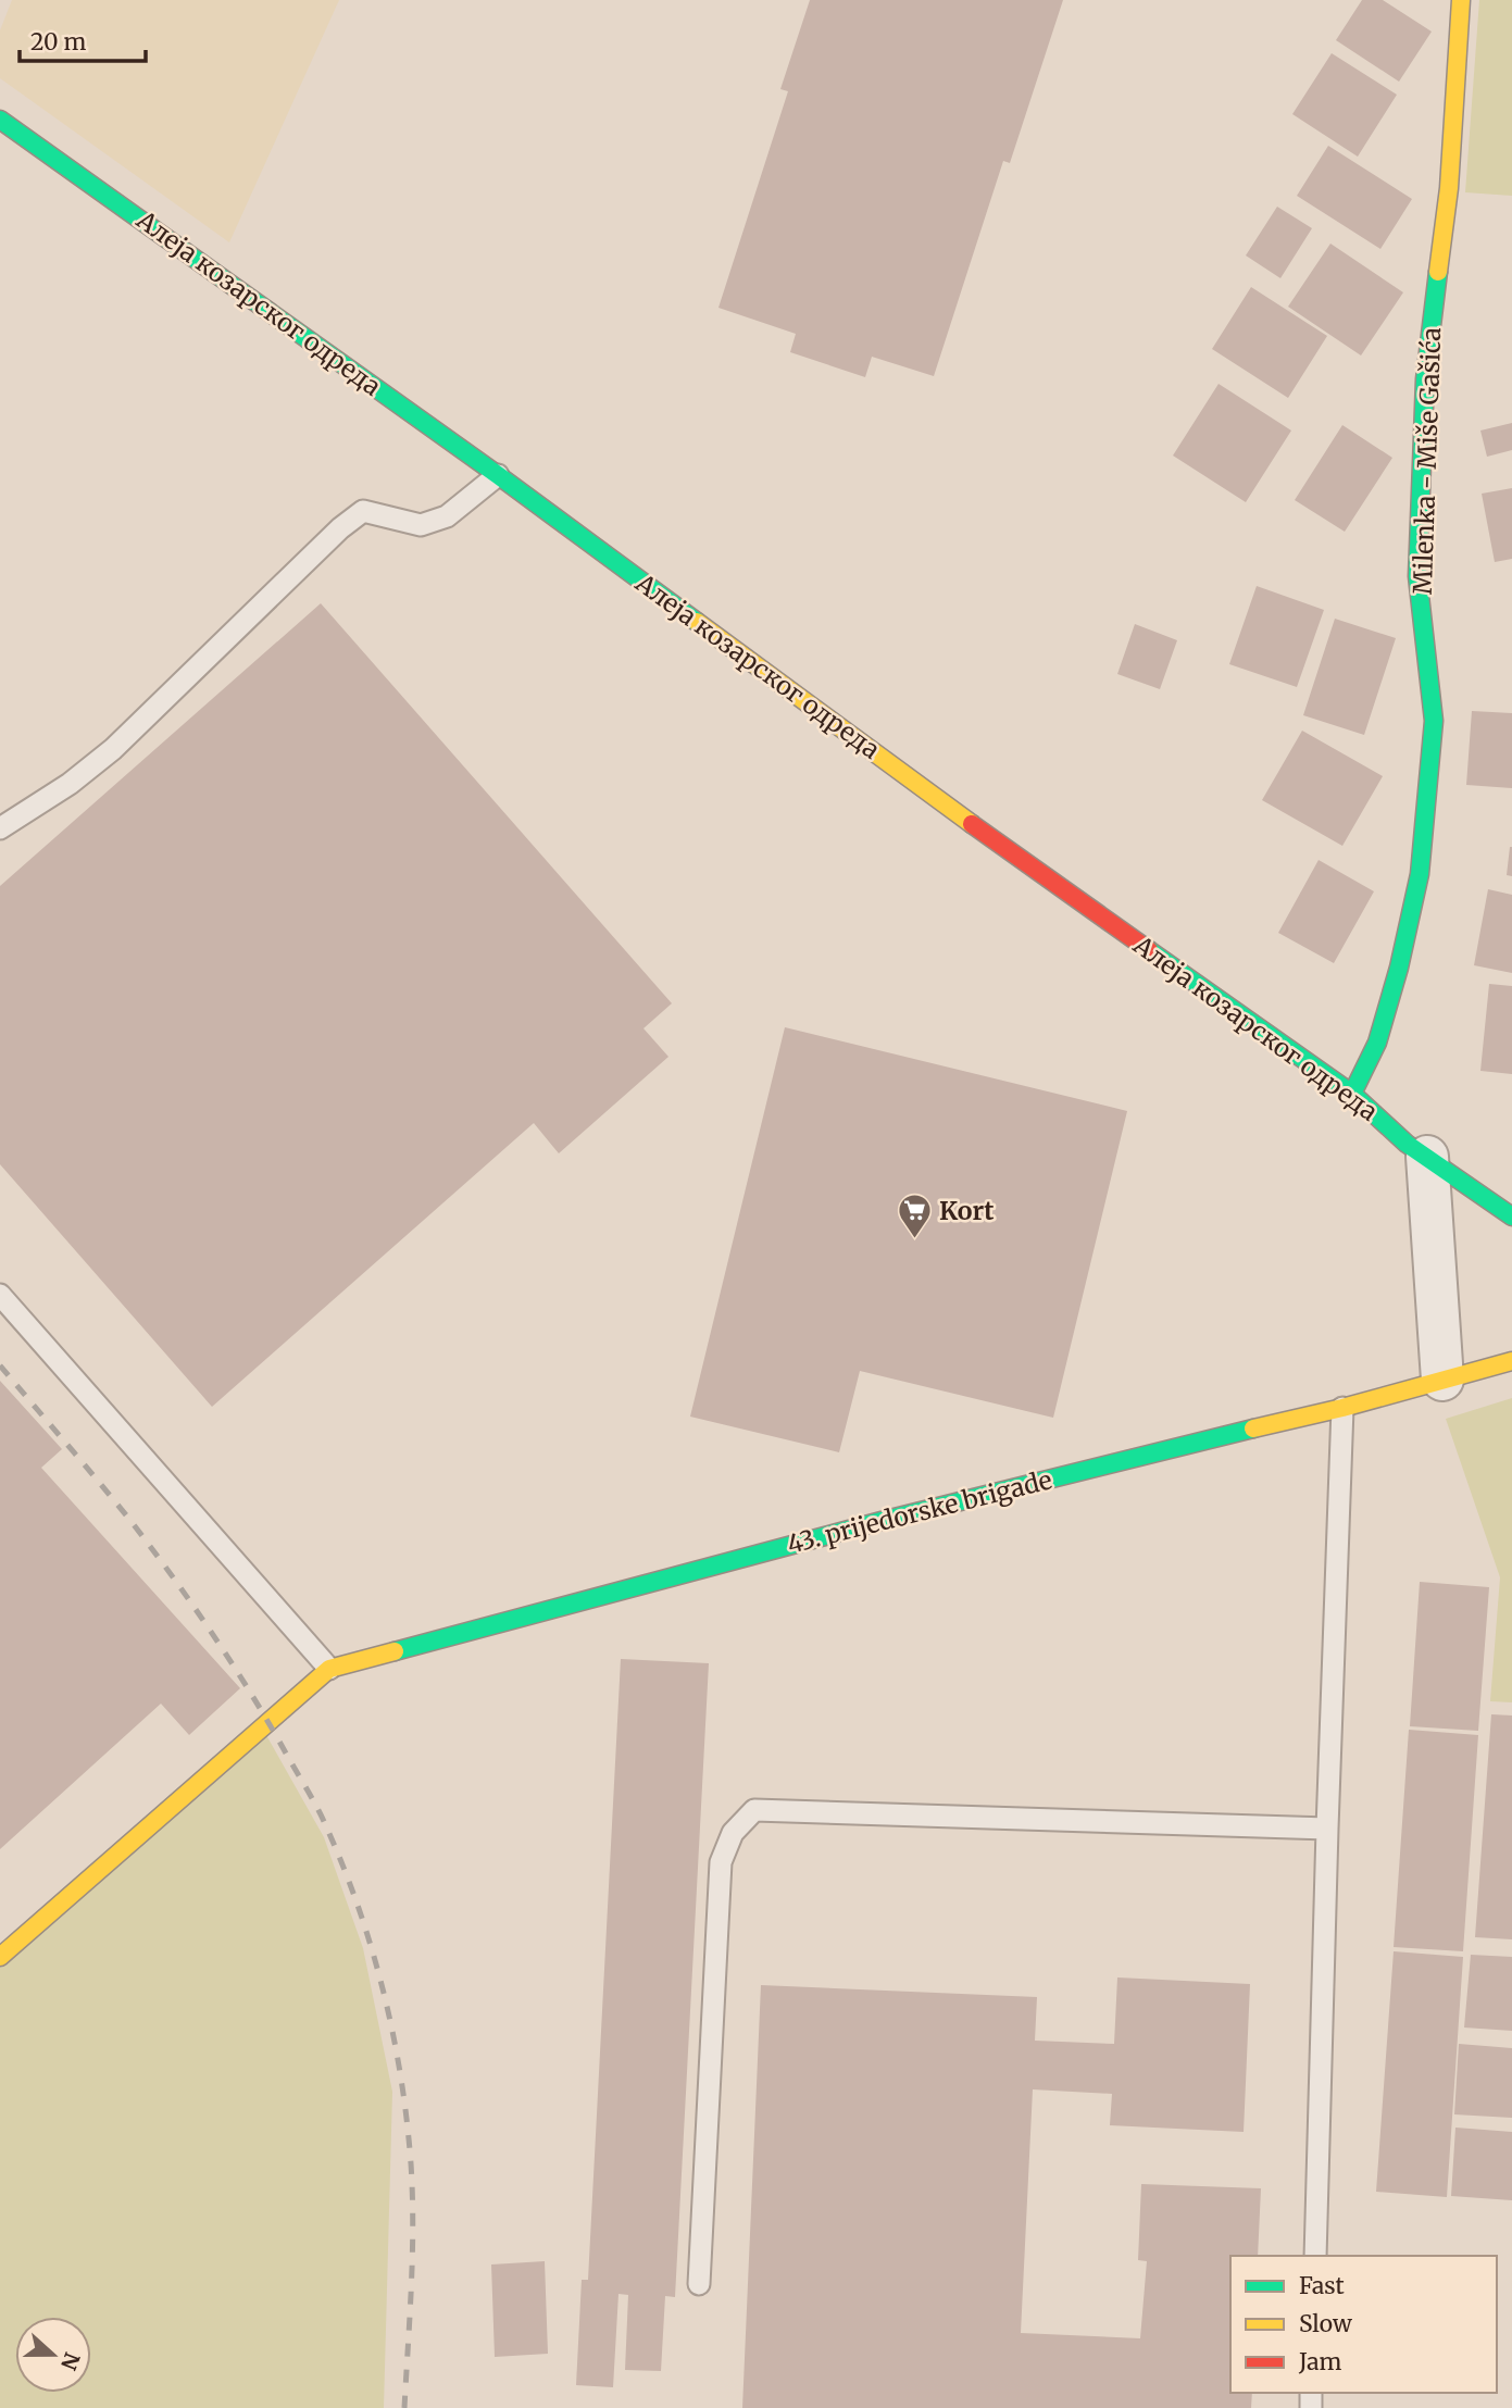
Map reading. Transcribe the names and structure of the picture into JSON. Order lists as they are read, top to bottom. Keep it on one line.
{"streets":{"street":["Алеја козарског одреда","Milenka - Miše Gašića","43. prijedorske brigade"]},"crossings":[["Алеја козарског одреда","Milenka - Miše Gašića"]],"places":{"supermarket":["Kort"]},"legend":["Fast","Slow","Jam"],"scale_bar":"20 m","north":"right"}
